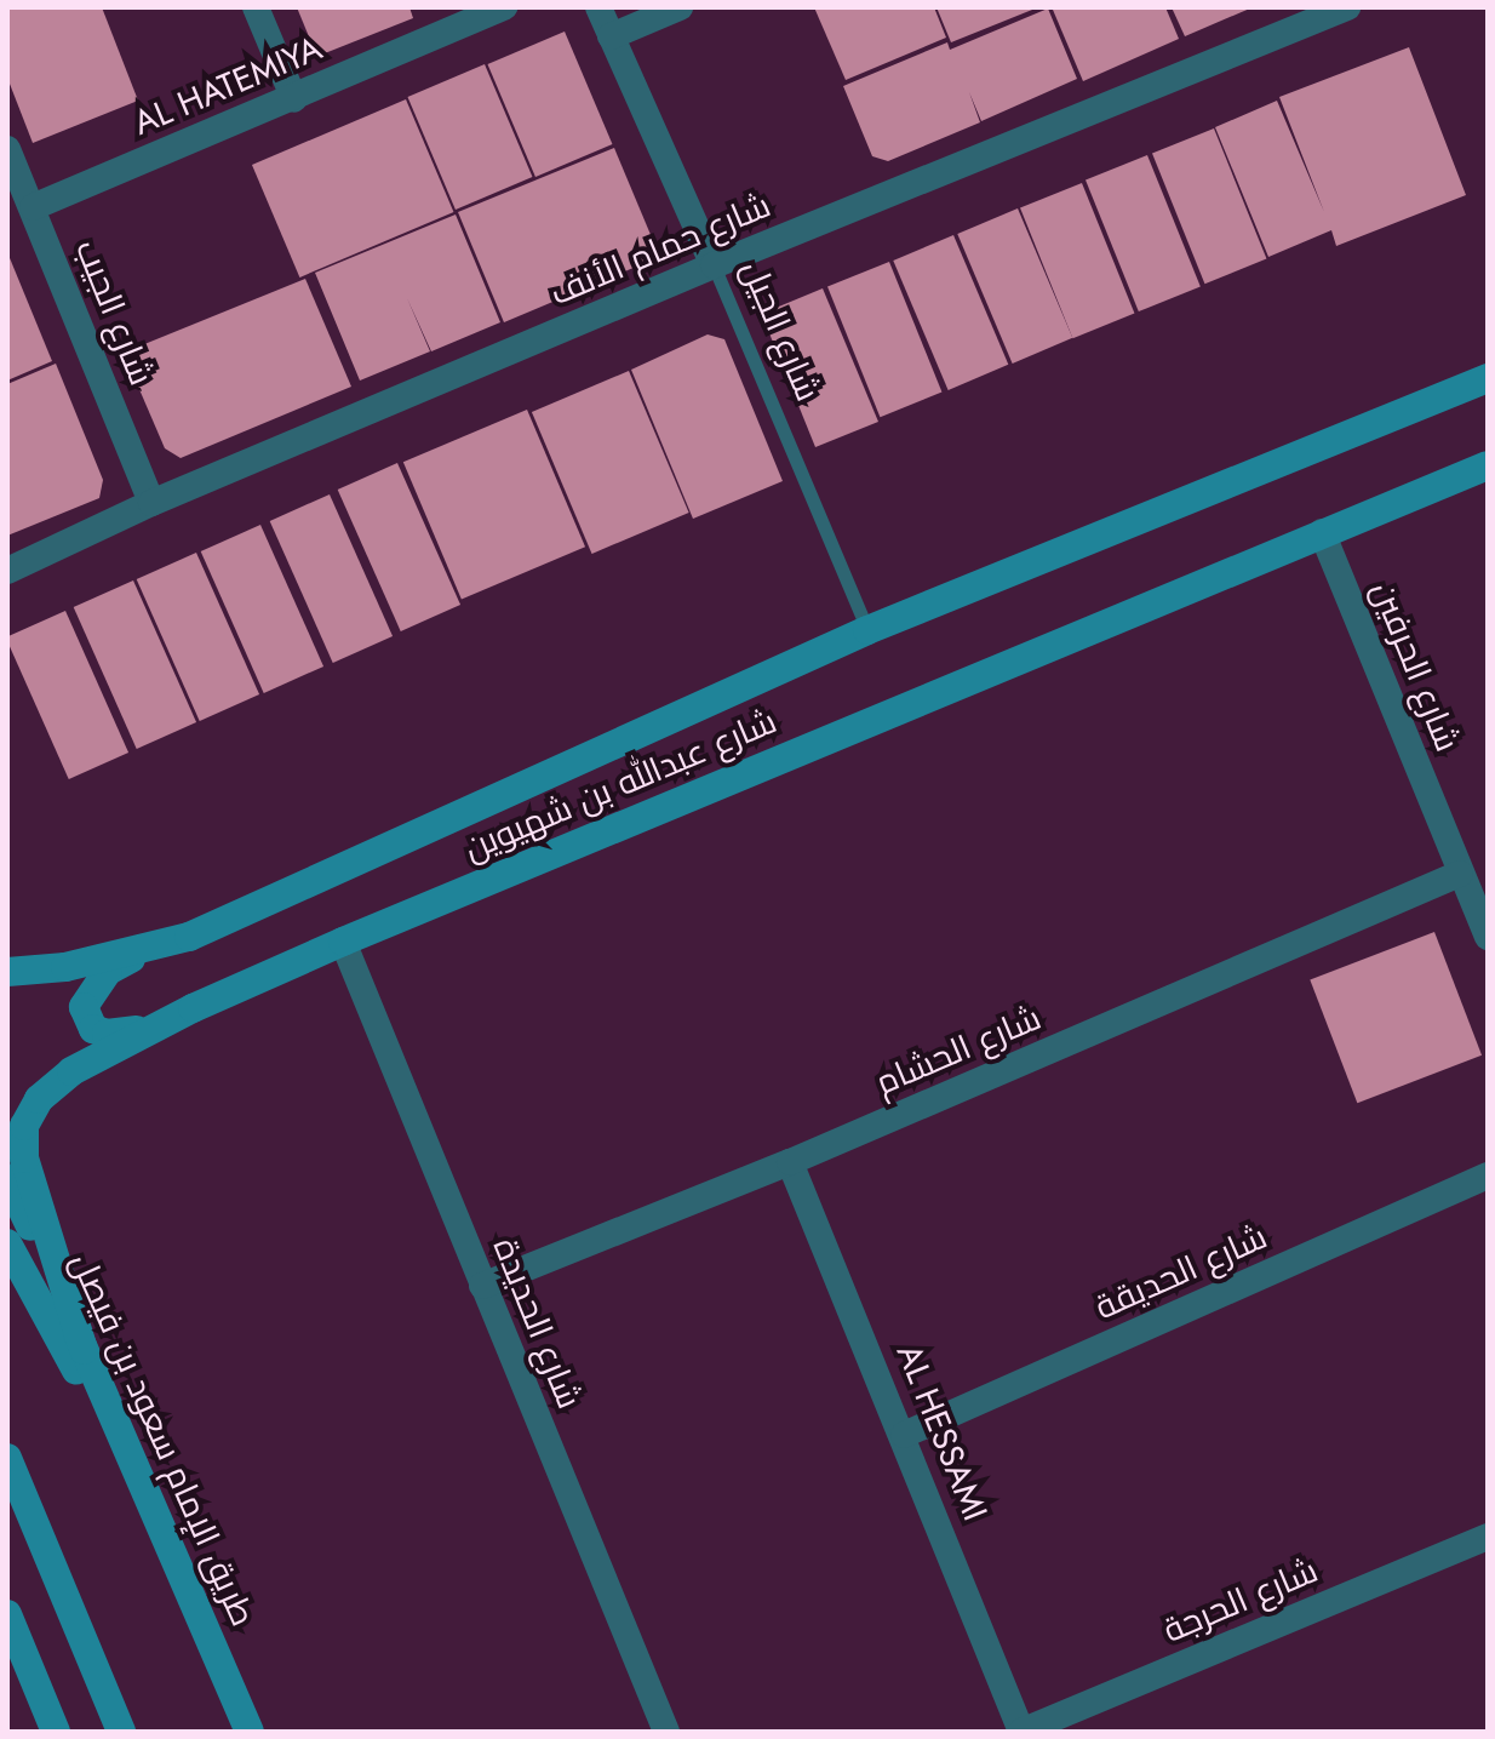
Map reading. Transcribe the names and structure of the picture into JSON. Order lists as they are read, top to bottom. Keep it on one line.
{"streets":{"street":["AL HATEMIYA","شارع حمام الأنف","شارع الجيب","شارع الجيل","شارع الحرفين","شارع عبدالله بن شهيوين","شارع الحشام","شارع الحديقة","شارع الحديدة","AL HESSAMI","طريق الإمام سعود بن فيصل","شارع الحرجة"]},"crossings":[["AL HATEMIYA","شارع الجيب"],["شارع حمام الأنف","شارع الجيب"],["شارع حمام الأنف","شارع الجيل"],["شارع الجيل","شارع عبدالله بن شهيوين"],["شارع الحرفين","شارع عبدالله بن شهيوين"],["شارع الحرفين","شارع الحشام"],["شارع عبدالله بن شهيوين","شارع الحديدة"],["شارع عبدالله بن شهيوين","طريق الإمام سعود بن فيصل"],["شارع الحشام","شارع الحديدة"],["شارع الحشام","AL HESSAMI"],["شارع الحديقة","AL HESSAMI"],["AL HESSAMI","شارع الحرجة"]]}
